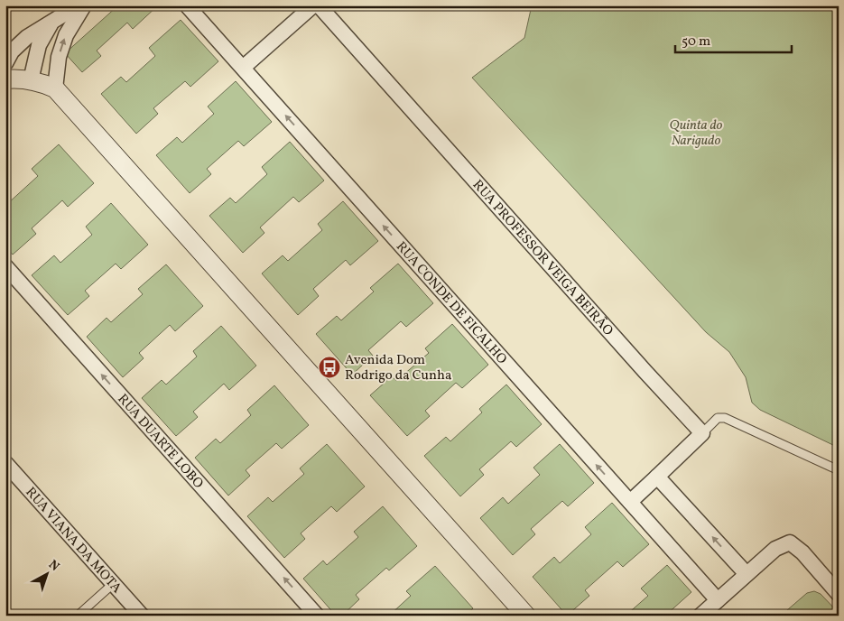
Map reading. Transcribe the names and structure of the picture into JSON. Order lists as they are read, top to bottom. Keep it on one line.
{"streets":{"street":["RUA PROFESSOR VEIGA BEIRÃO","RUA CONDE DE FICALHO","RUA DUARTE LOBO","RUA VIANA DA MOTA"]},"one_way":["RUA CONDE DE FICALHO","RUA DUARTE LOBO"],"parks":["Quinta do Narigudo"],"places":{"bus stop":["Avenida Dom Rodrigo da Cunha"]},"scale_bar":"50 m","north":"top right"}
